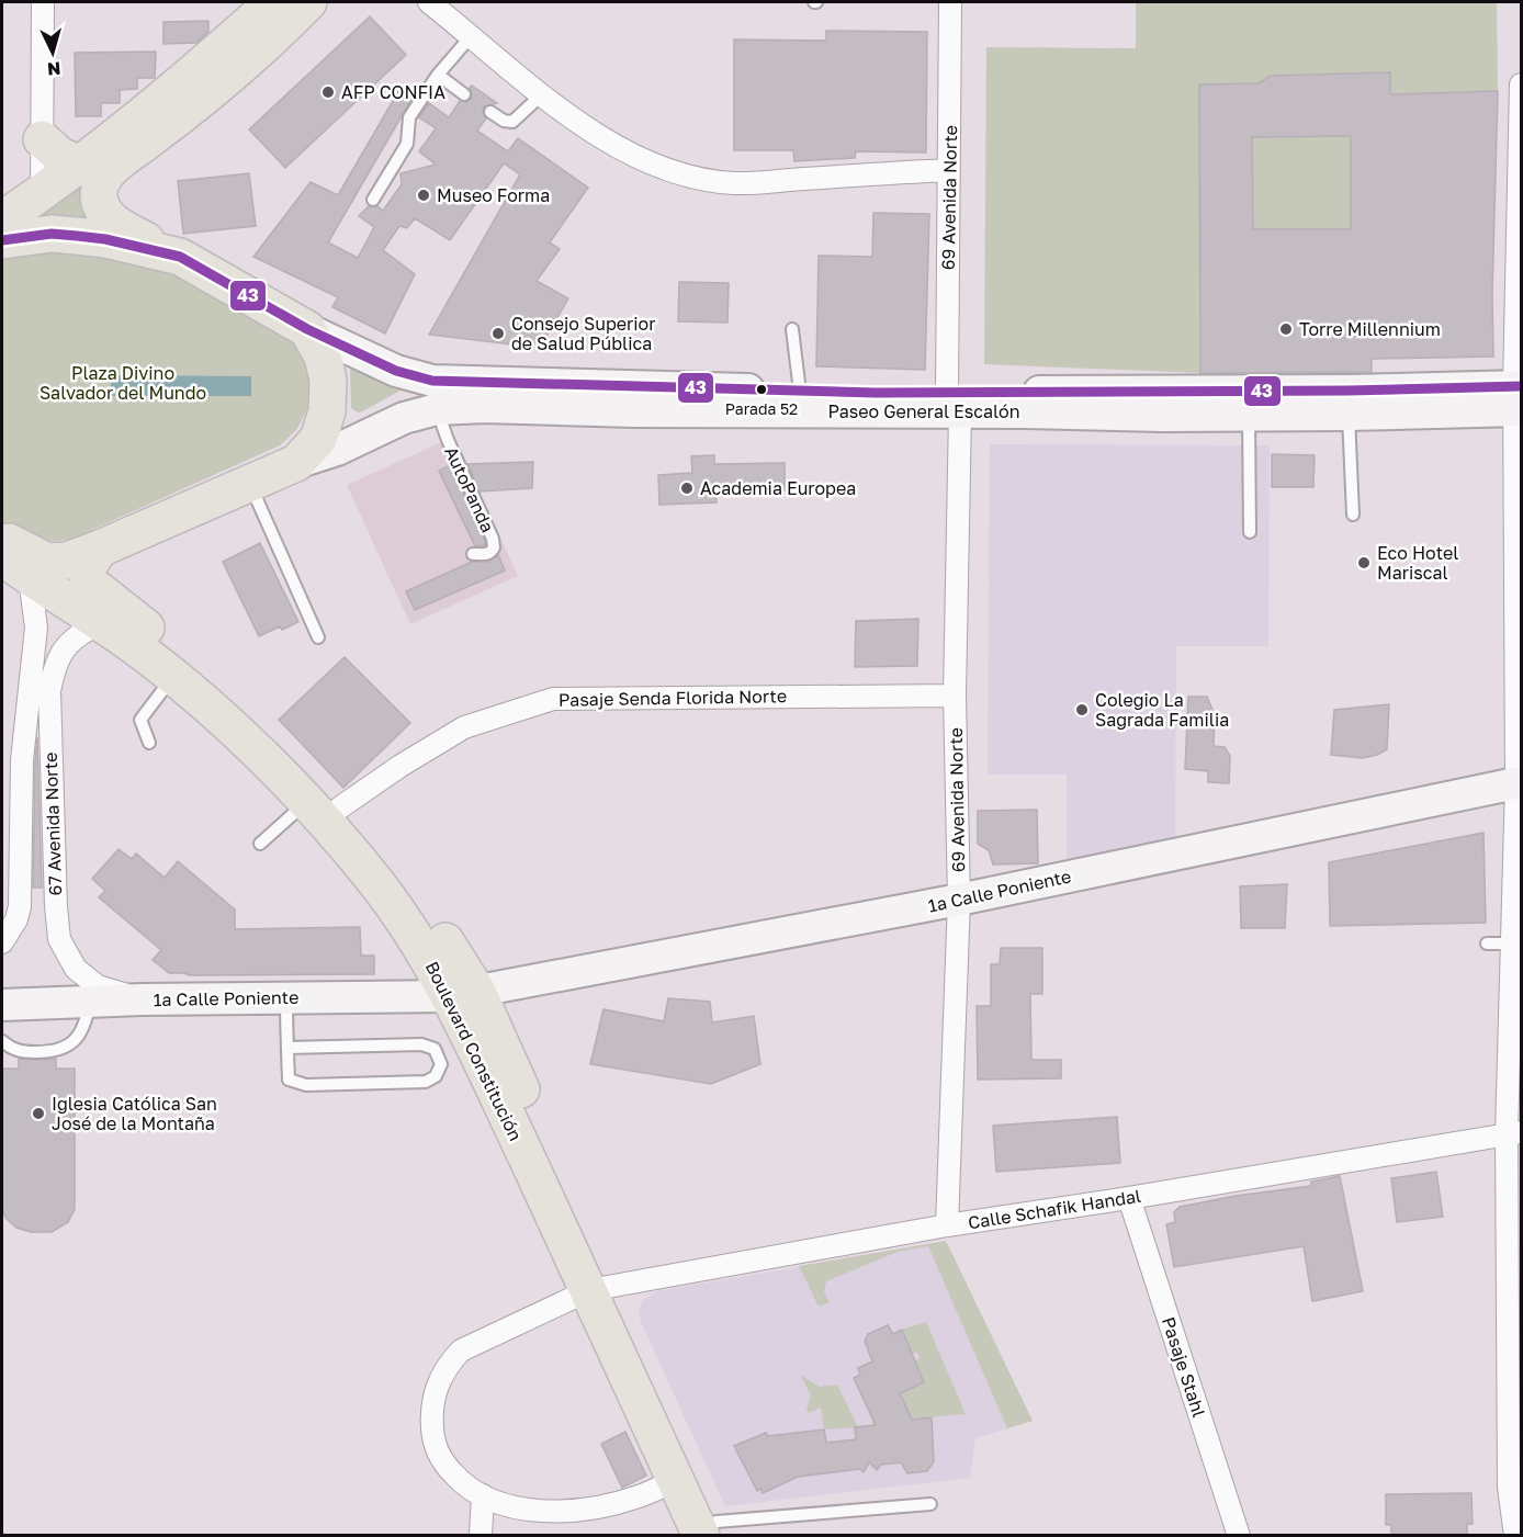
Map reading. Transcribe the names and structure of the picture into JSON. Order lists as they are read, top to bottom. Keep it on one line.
{"streets":{"highway":["Boulevard Constitución"],"main road":["Paseo General Escalón","1a Calle Poniente"],"street":["69 Avenida Norte","Pasaje Senda Florida Norte","67 Avenida Norte","Calle Schafik Handal","Pasaje Stahl"],"lane":["AutoPanda"]},"crossings":[["69 Avenida Norte","Paseo General Escalón"],["69 Avenida Norte","Pasaje Senda Florida Norte"],["69 Avenida Norte","1a Calle Poniente"],["69 Avenida Norte","Calle Schafik Handal"],["Paseo General Escalón","AutoPanda"],["Pasaje Senda Florida Norte","Boulevard Constitución"],["67 Avenida Norte","1a Calle Poniente"],["67 Avenida Norte","Boulevard Constitución"],["1a Calle Poniente","Boulevard Constitución"],["Boulevard Constitución","Calle Schafik Handal"],["Calle Schafik Handal","Pasaje Stahl"]],"parks":["Plaza Divino Salvador del Mundo"],"places":["AFP CONFIA","Museo Forma","Torre Millennium","Consejo Superior de Salud Pública","Parada 52","Academia Europea","Eco Hotel Mariscal","Colegio La Sagrada Familia","Iglesia Católica San José de la Montaña"],"lines":["transit line 43"],"north":"bottom"}
